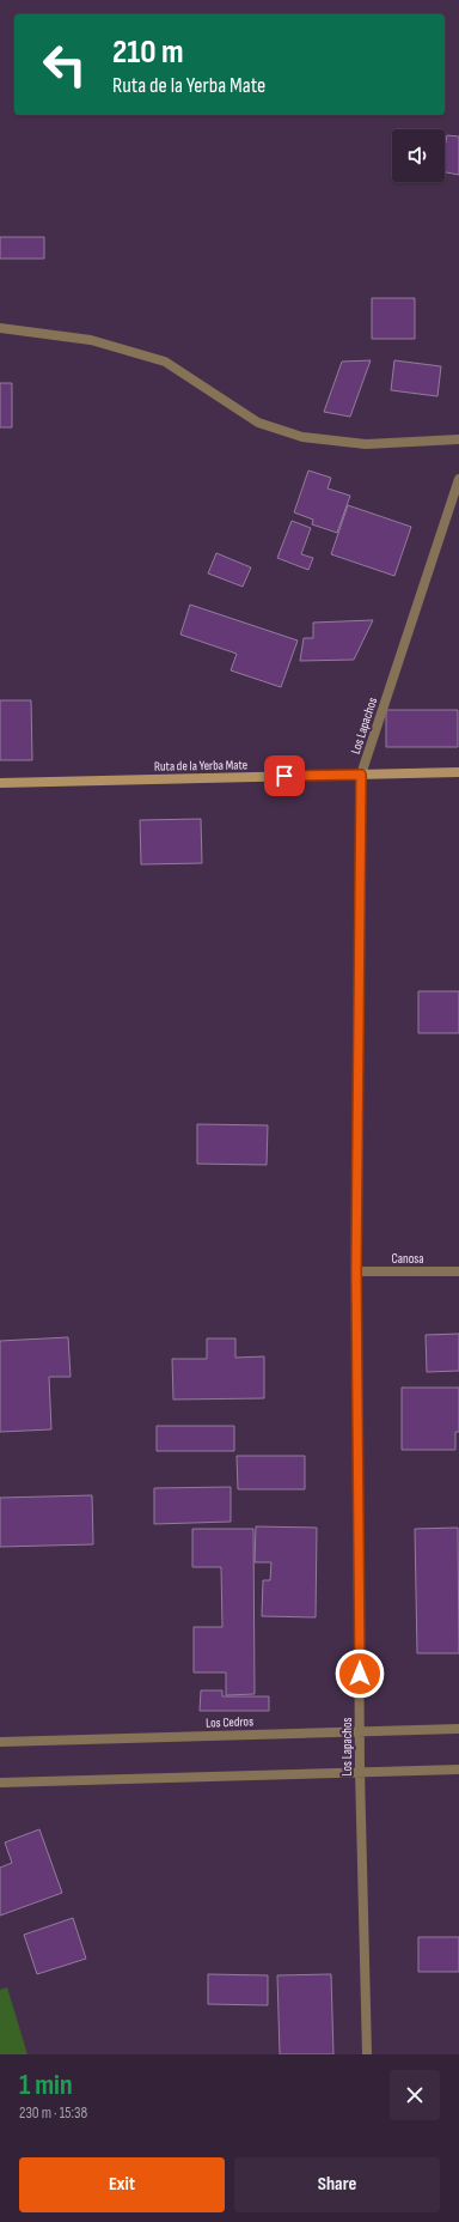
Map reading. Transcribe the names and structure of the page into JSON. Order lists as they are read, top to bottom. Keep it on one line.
{"streets":{"main road":["Ruta de la Yerba Mate"],"street":["Los Lapachos","Canosa","Los Cedros"]},"crossings":[["Los Lapachos","Ruta de la Yerba Mate"],["Los Lapachos","Canosa"],["Los Lapachos","Los Cedros"]],"page":{"turn":["210 m","Ruta de la Yerba Mate"],"heading":["1 min","230 m · 15:38"],"buttons":["Exit","Share"]}}
